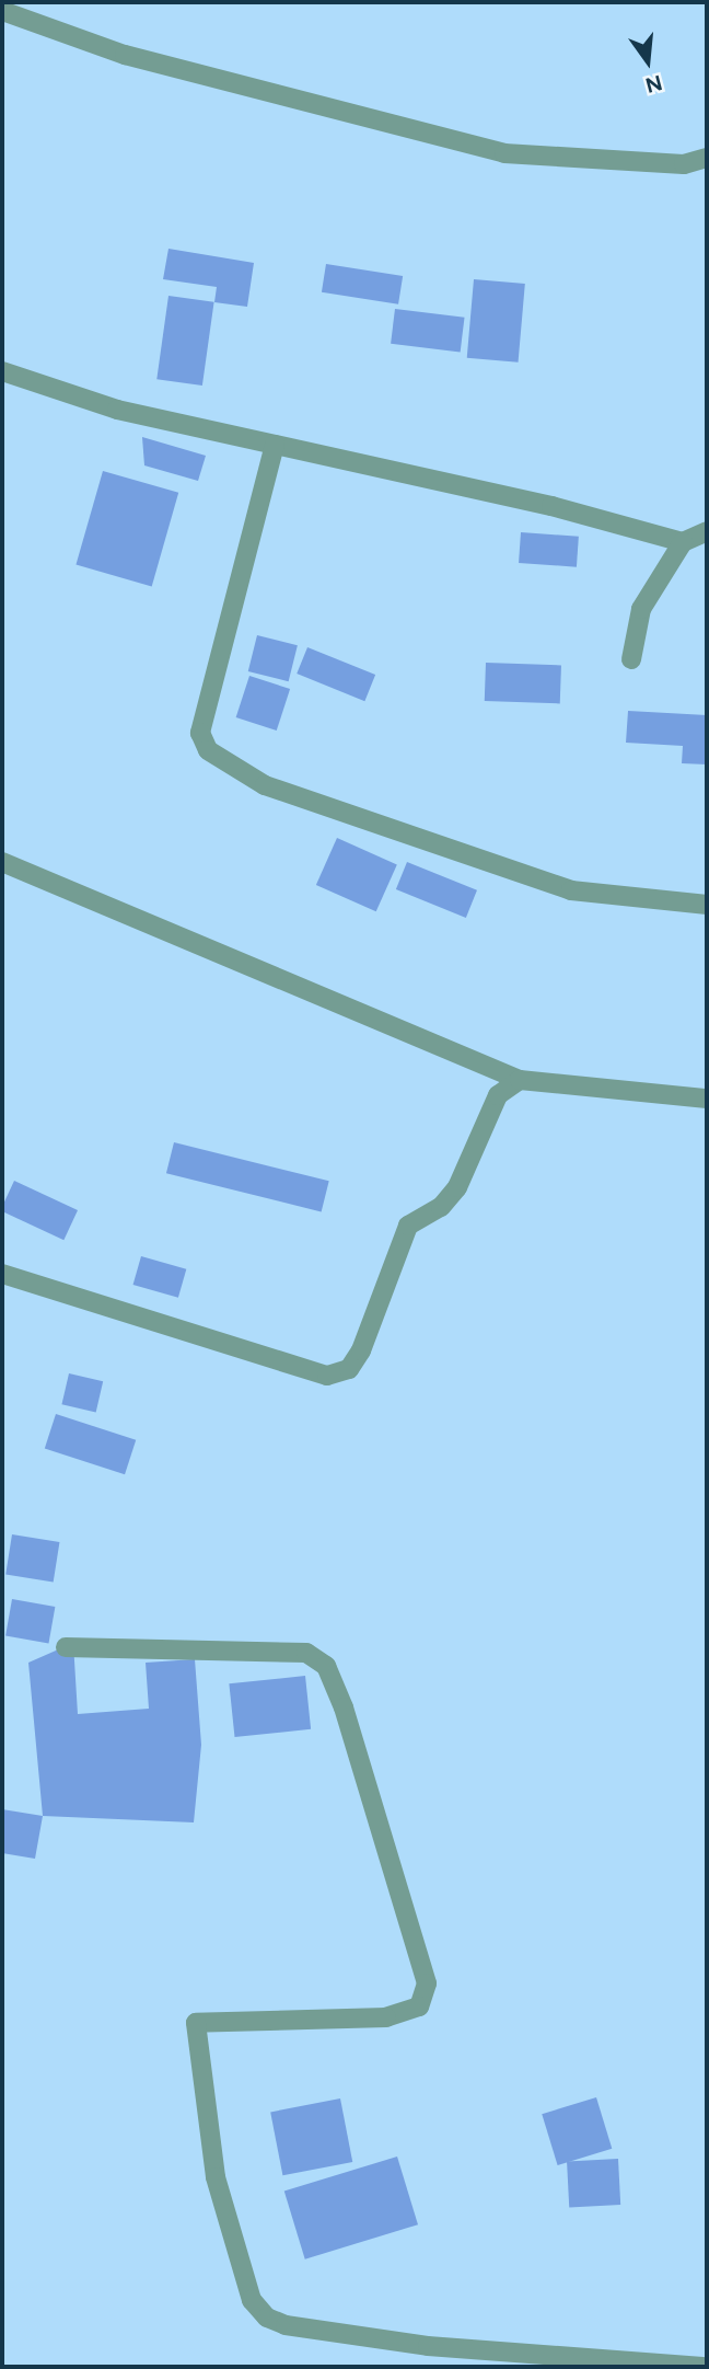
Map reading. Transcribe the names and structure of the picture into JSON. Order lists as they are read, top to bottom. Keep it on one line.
{"north":"bottom"}
